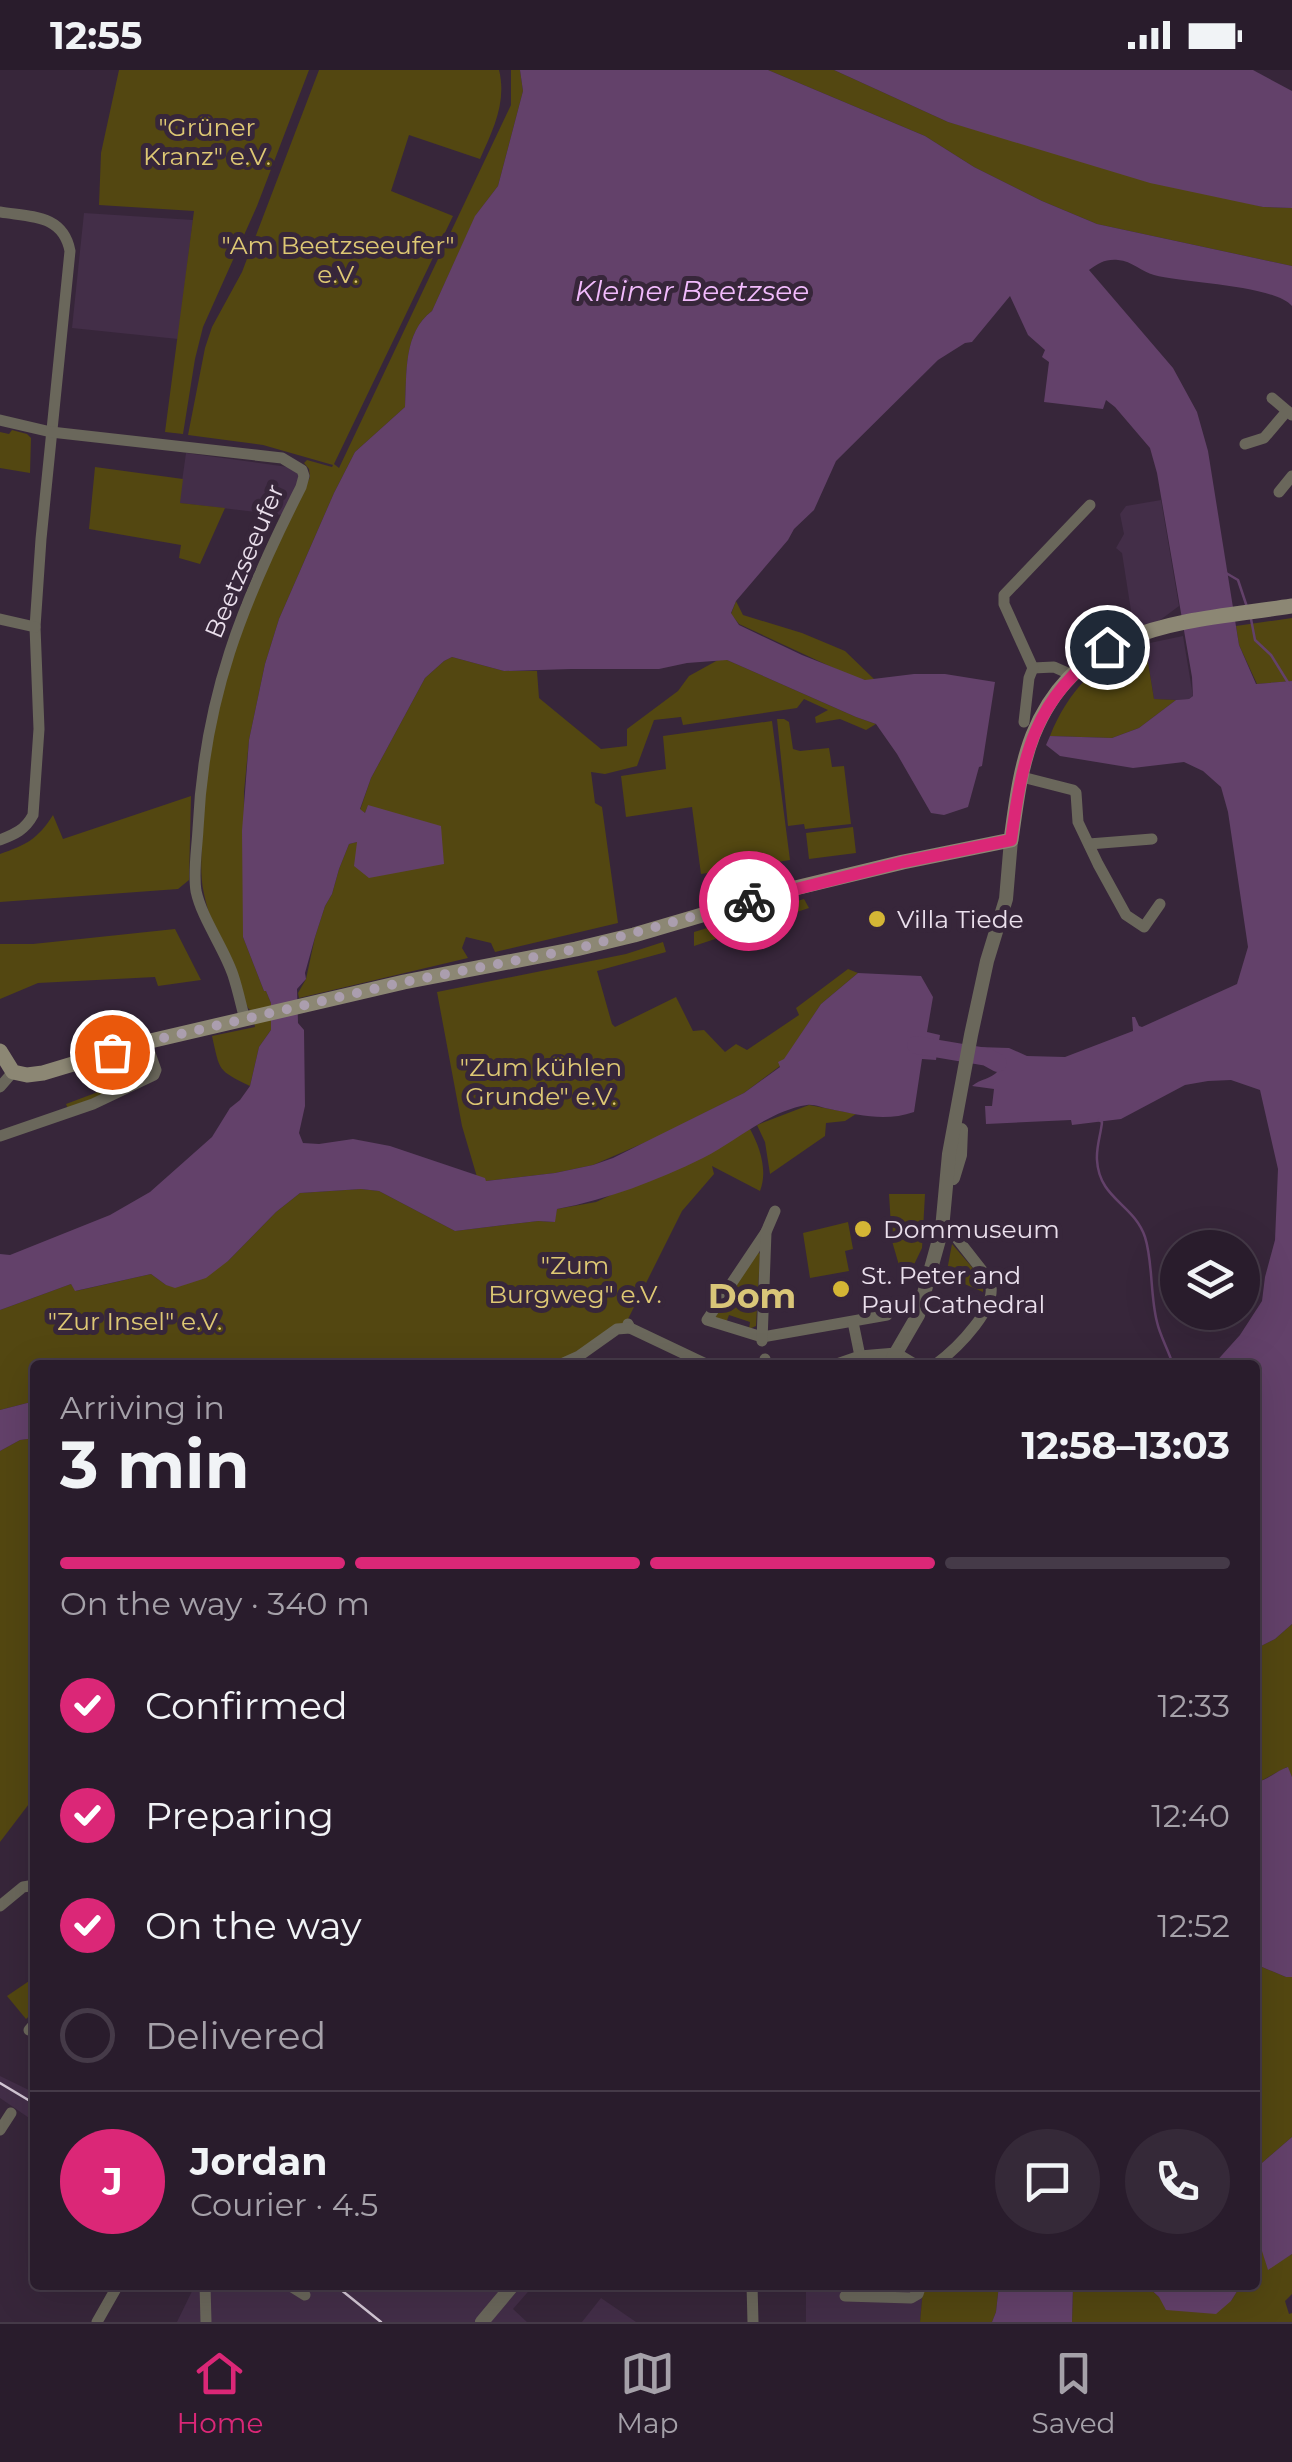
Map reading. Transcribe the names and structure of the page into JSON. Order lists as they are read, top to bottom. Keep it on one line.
{"streets":{"street":["Beetzseeufer"]},"districts":["Dom"],"water":["Kleiner Beetzsee"],"parks":["\"Grüner Kranz\" e.V.","\"Am Beetzseeufer\" e.V.","\"Zum kühlen Grunde\" e.V.","\"Zum Burgweg\" e.V.","\"Zur Insel\" e.V."],"places":["Villa Tiede","Dommuseum","St. Peter and Paul Cathedral"],"page":{"status":"12:55","heading":["3 min","Arriving in","12:58–13:03"],"panel":["Jordan","Courier · 4.5"],"bar":"On the way · 340 m","list":[["Confirmed","12:33"],["Preparing","12:40"],["On the way","12:52"],"Delivered"],"round":"J","tabs":["Home","Map","Saved"]}}
